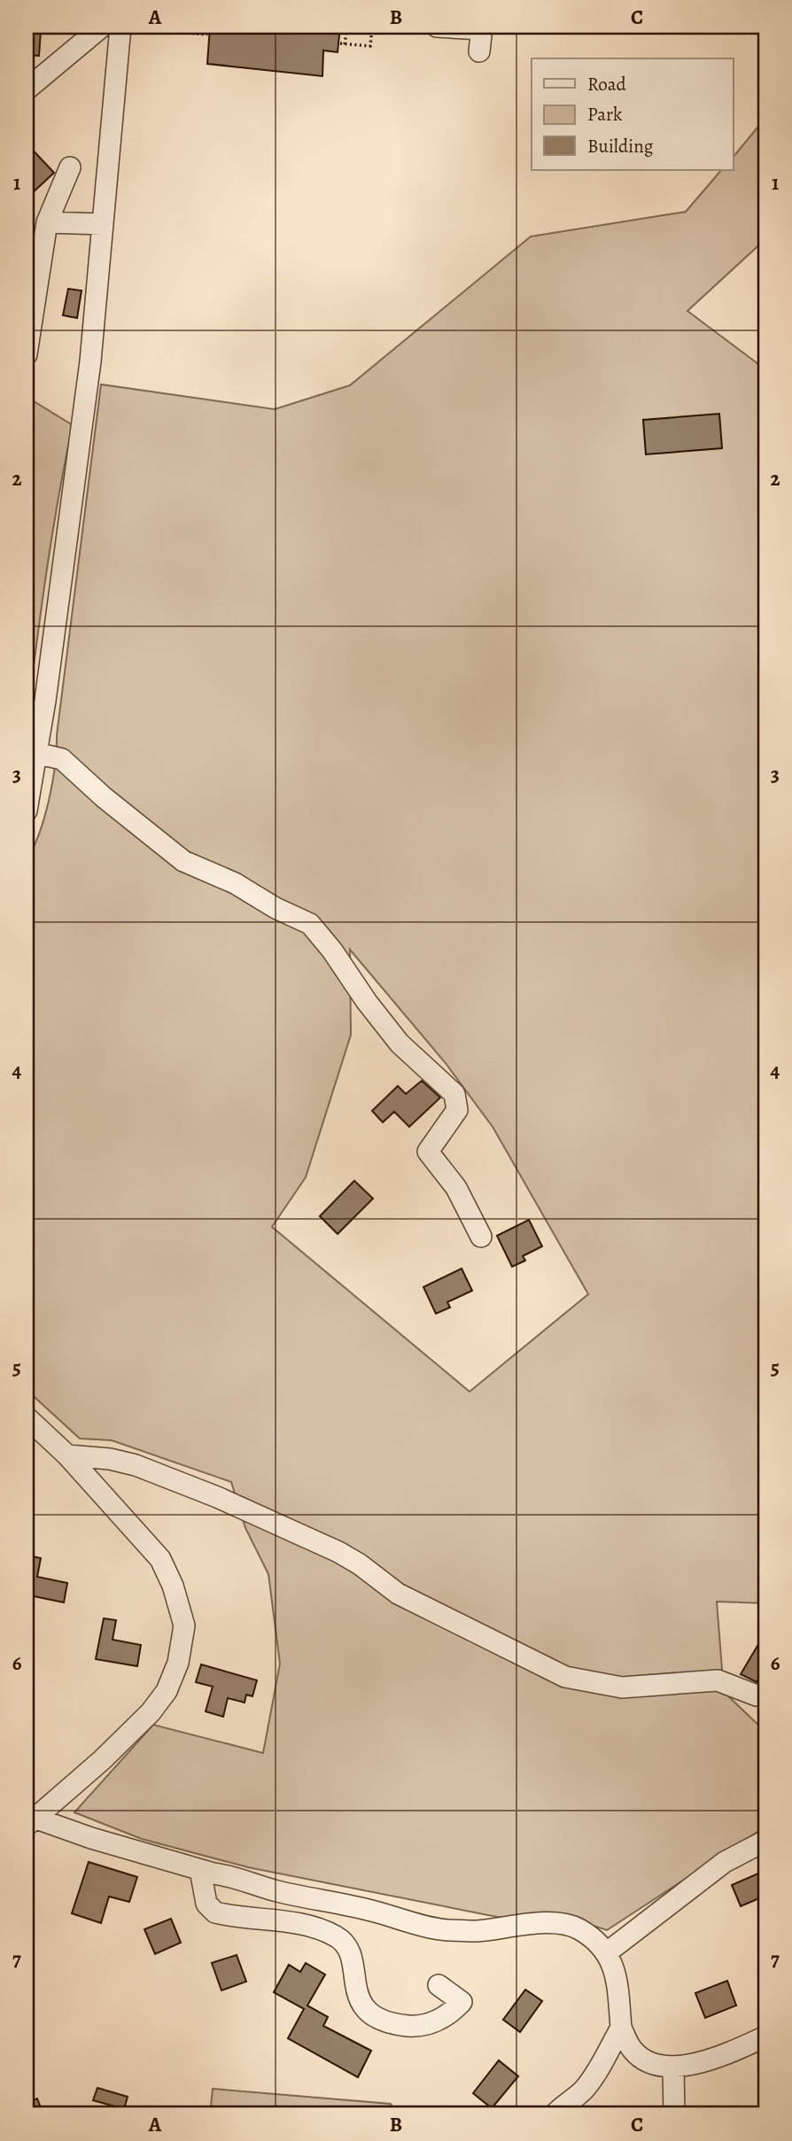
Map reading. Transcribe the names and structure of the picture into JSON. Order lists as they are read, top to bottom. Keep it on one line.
{"legend":["Road","Park","Building"],"grid":{"columns":["A","B","C"],"rows":["1","2","3","4","5","6","7"]}}
